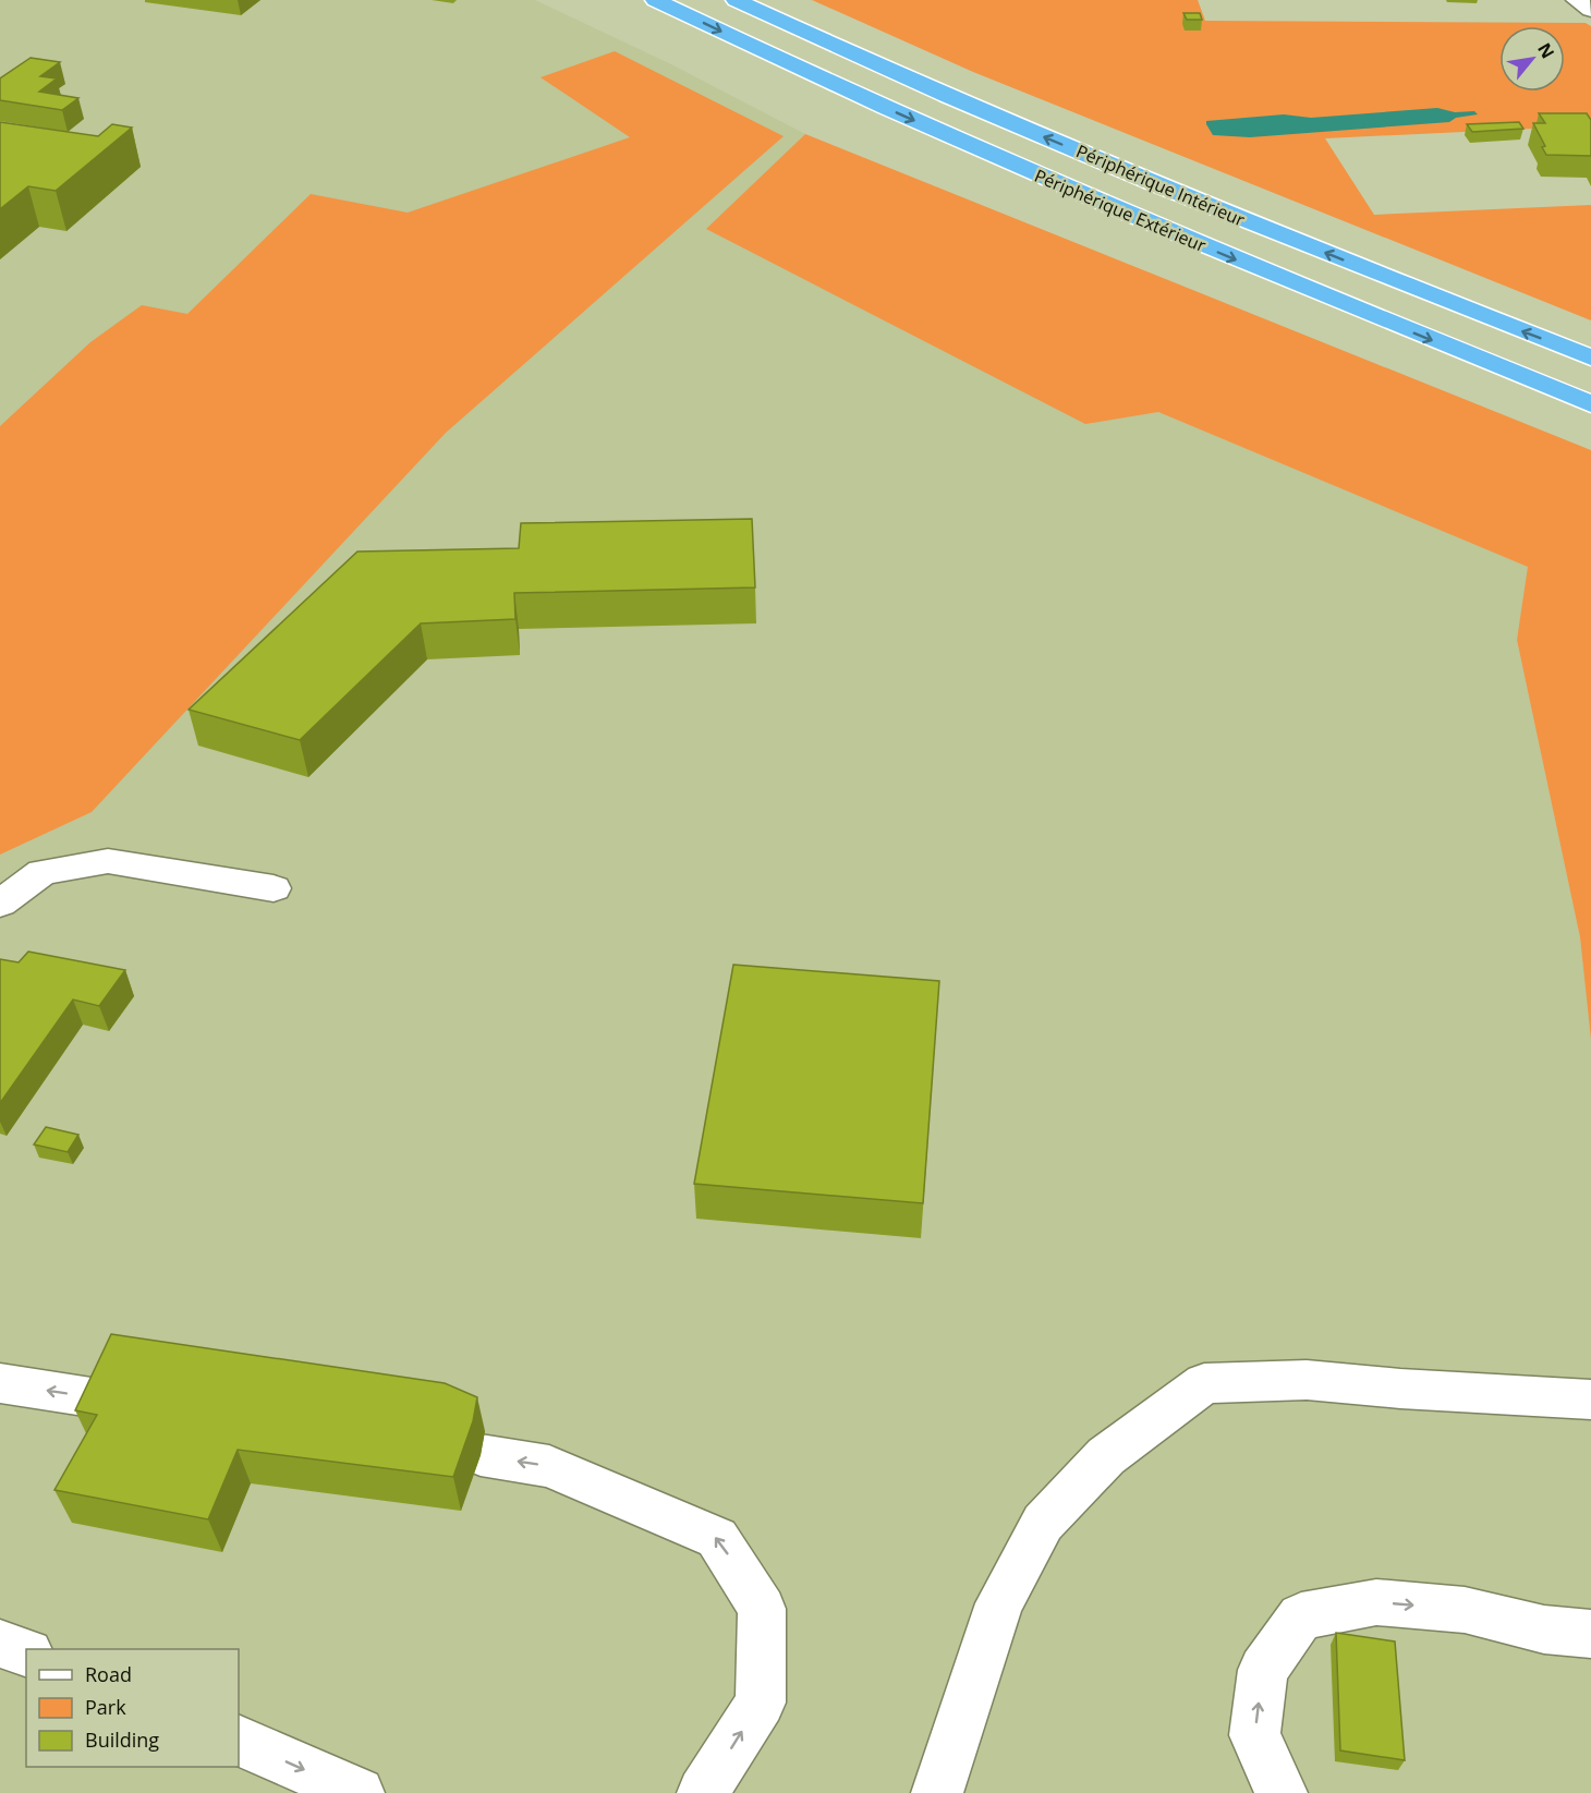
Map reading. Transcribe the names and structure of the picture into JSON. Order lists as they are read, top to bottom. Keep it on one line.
{"streets":{"highway":["Périphérique Intérieur","Périphérique Extérieur"]},"one_way":["Périphérique Intérieur","Périphérique Extérieur"],"legend":["Road","Park","Building"],"north":"top right"}
